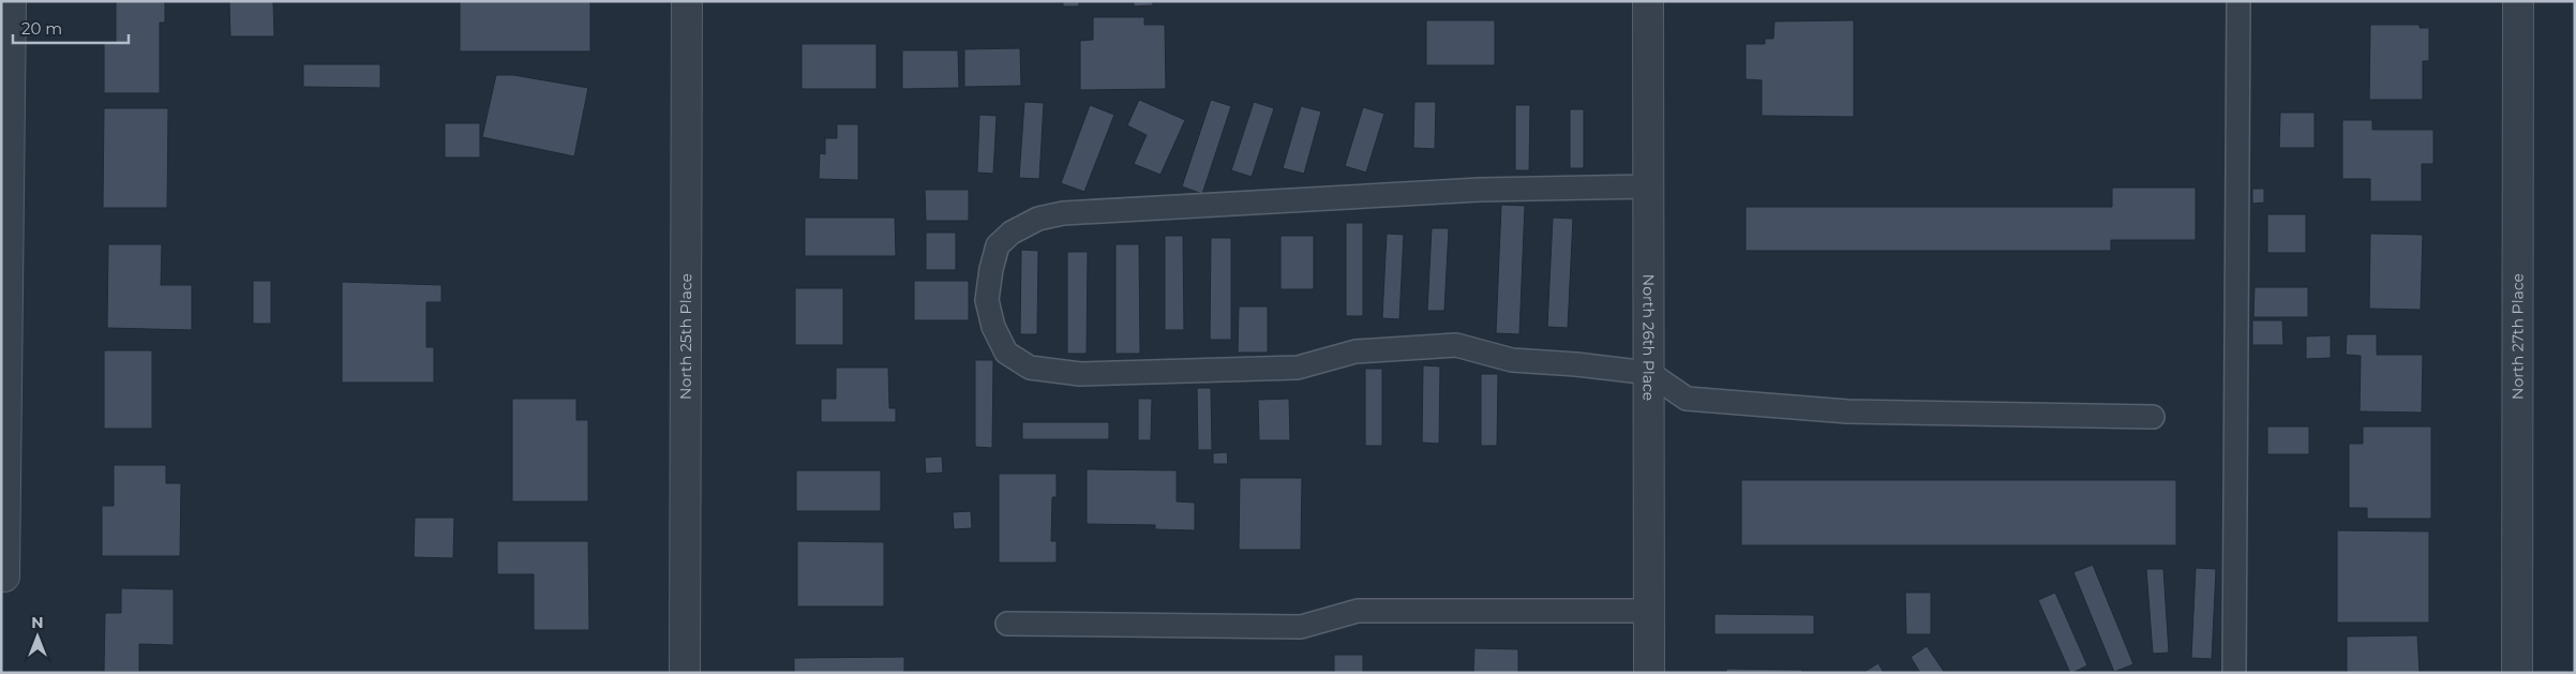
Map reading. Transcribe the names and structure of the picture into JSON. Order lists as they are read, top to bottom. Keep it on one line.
{"streets":{"street":["North 26th Place","North 27th Place","North 25th Place"]},"scale_bar":"20 m","north":"top"}
